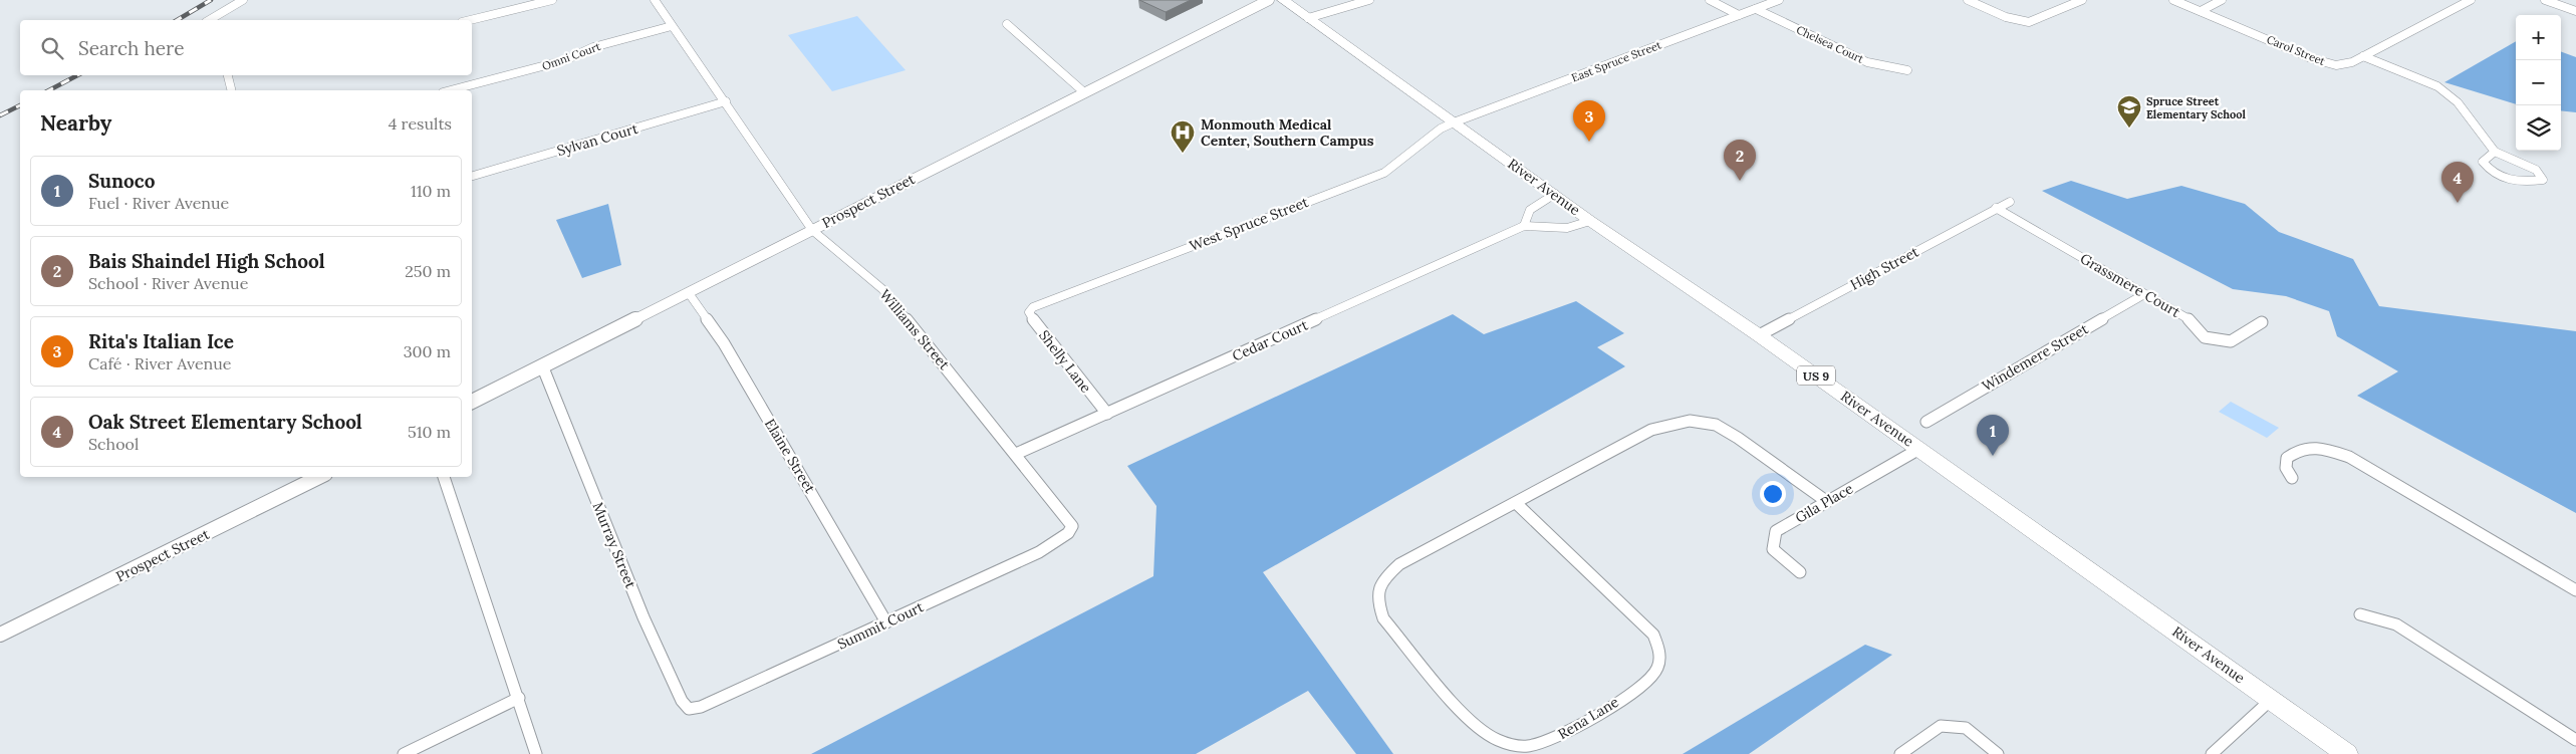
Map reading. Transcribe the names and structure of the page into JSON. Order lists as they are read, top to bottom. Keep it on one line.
{"streets":{"highway":["River Avenue","US 9"],"street":["Chelsea Court","Carol Street","Omni Court","East Spruce Street","Sylvan Court","Prospect Street","West Spruce Street","High Street","Grassmere Court","Williams Street","Cedar Court","Windemere Street","Shelly Lane","Elaine Street","Gila Place","Murray Street","Summit Court","Rena Lane"]},"crossings":[["Chelsea Court","East Spruce Street"],["Omni Court","Williams Street"],["East Spruce Street","River Avenue"],["East Spruce Street","West Spruce Street"],["Sylvan Court","Williams Street"],["River Avenue","West Spruce Street"],["River Avenue","High Street"],["River Avenue","Cedar Court"],["River Avenue","Gila Place"],["Prospect Street","Williams Street"],["Prospect Street","Elaine Street"],["Prospect Street","Murray Street"],["West Spruce Street","Shelly Lane"],["High Street","Grassmere Court"],["Grassmere Court","Windemere Street"],["Williams Street","Cedar Court"],["Williams Street","Summit Court"],["Cedar Court","Shelly Lane"],["Elaine Street","Summit Court"],["Gila Place","Rena Lane"],["Murray Street","Summit Court"]],"places":{"school or university":["Spruce Street Elementary School"],"hospital":["Monmouth Medical Center, Southern Campus"]},"page":{"map_buttons":["+","−"],"search":"Search here","heading":["Nearby","4 results"],"pins":["3","2","4","1"],"list":[{"mark":"1","name":"Sunoco","note":"Fuel · River Avenue","value":"110 m"},{"mark":"2","name":"Bais Shaindel High School","note":"School · River Avenue","value":"250 m"},{"mark":"3","name":"Rita's Italian Ice","note":"Café · River Avenue","value":"300 m"},{"mark":"4","name":"Oak Street Elementary School","note":"School","value":"510 m"}]}}
